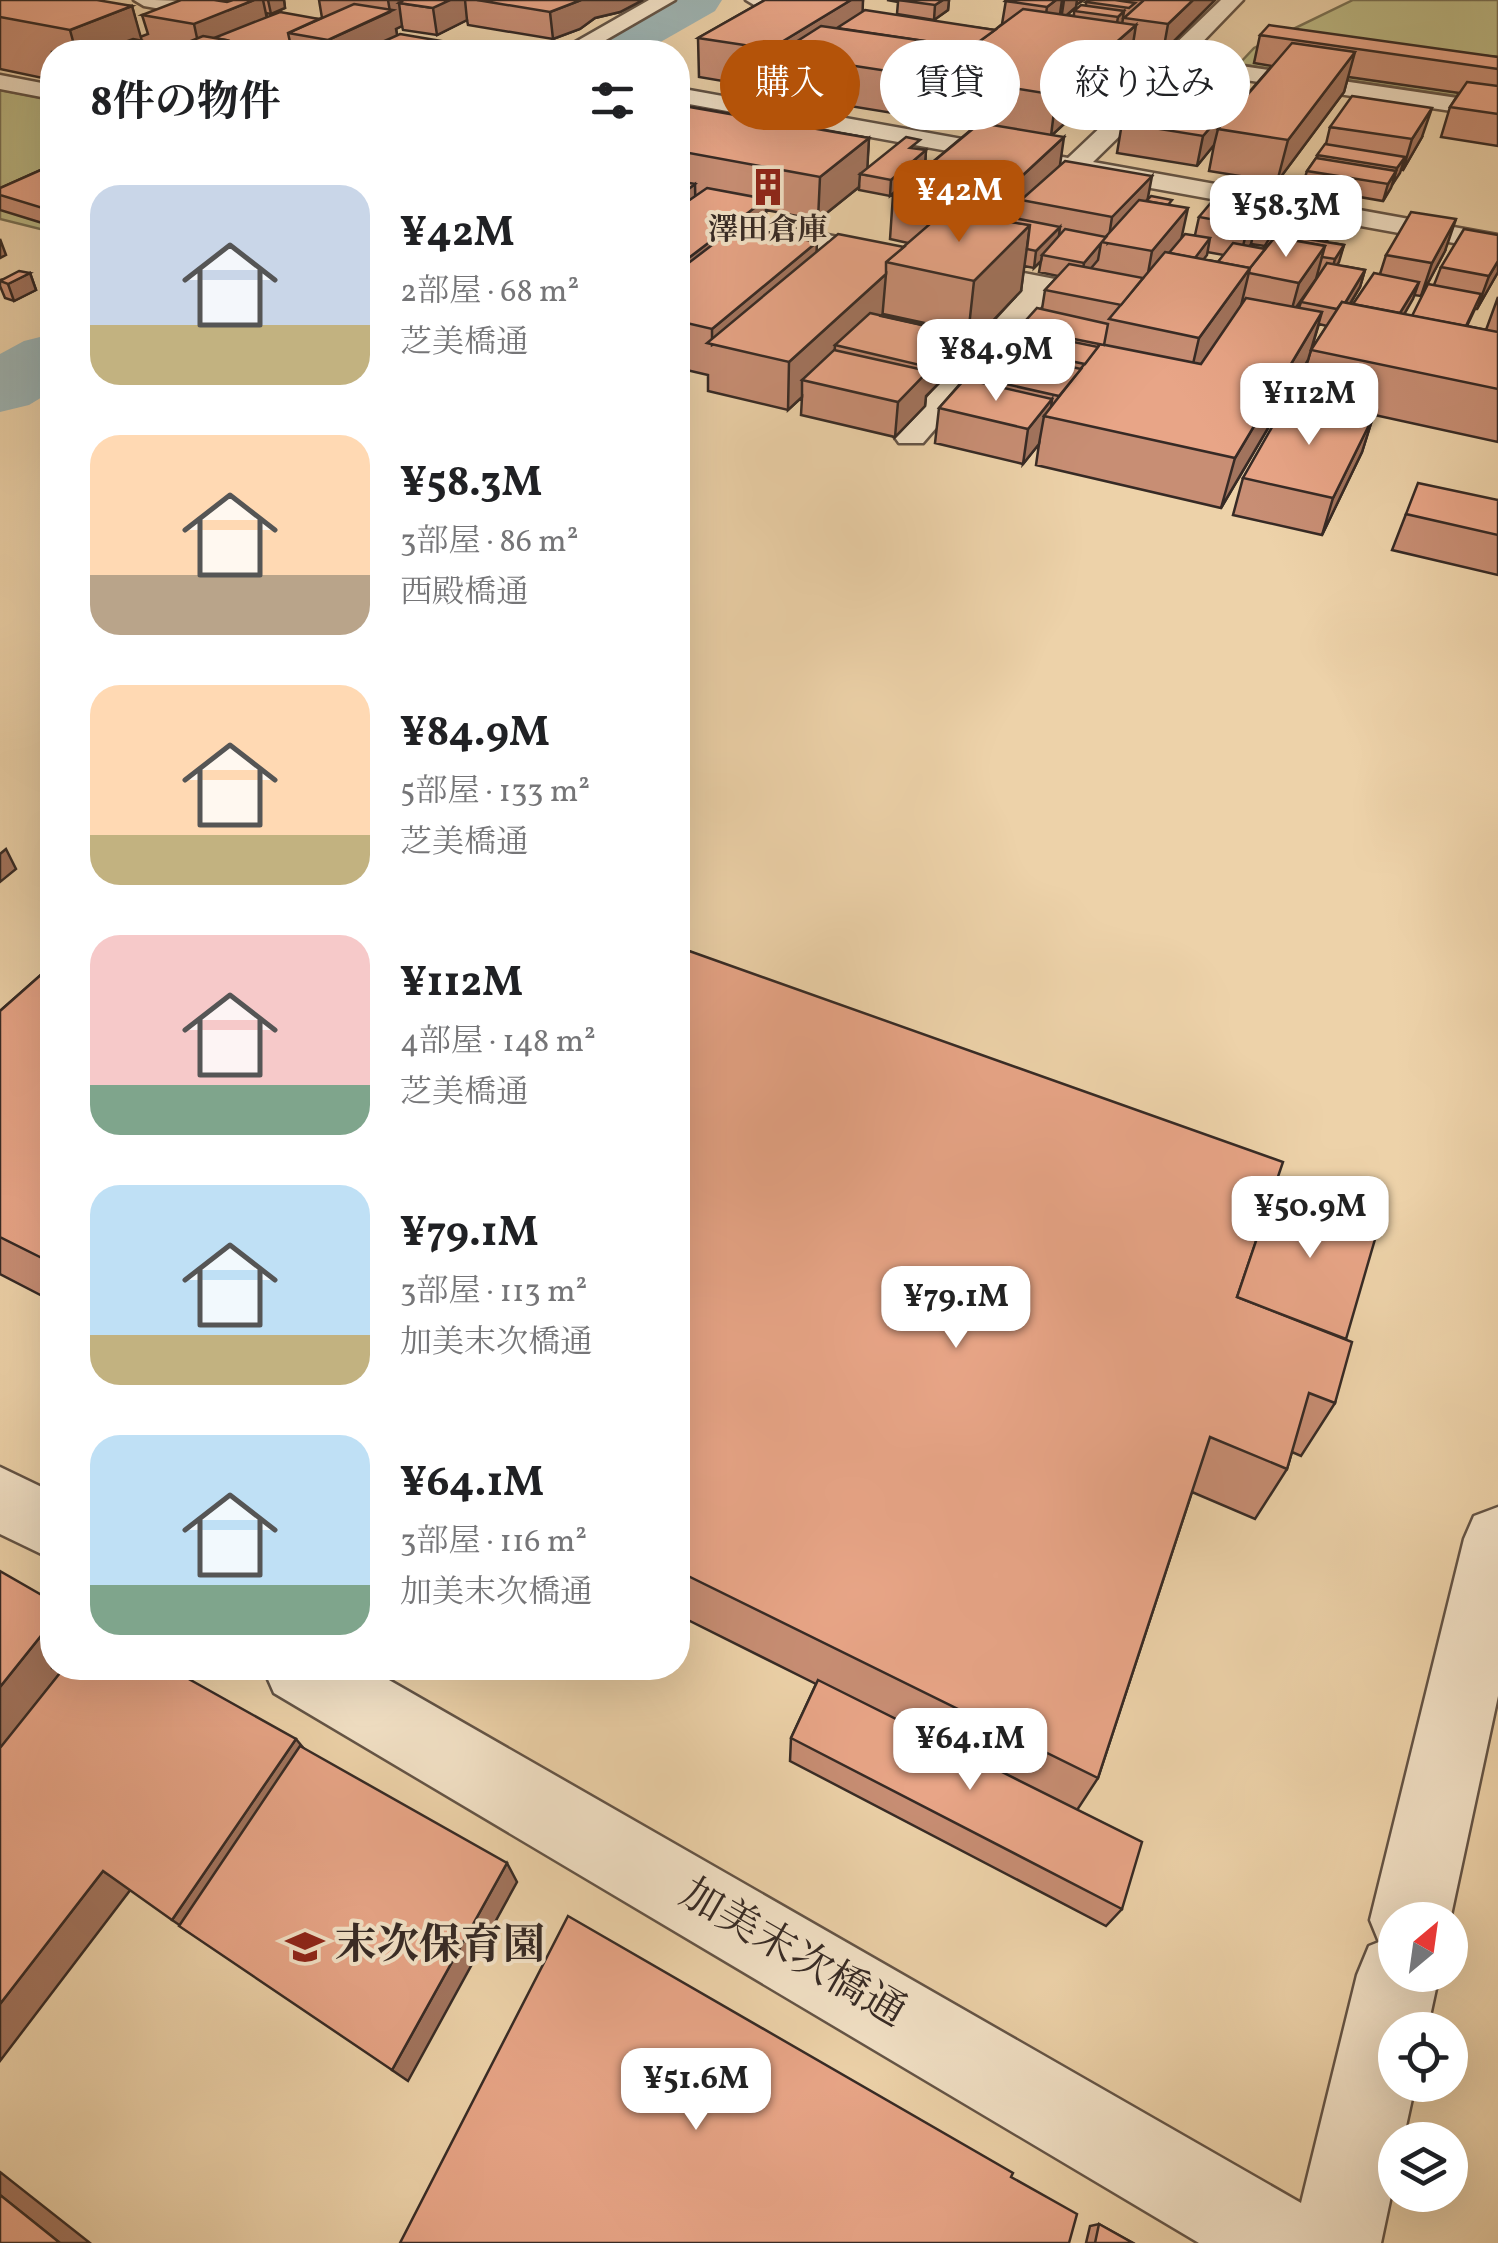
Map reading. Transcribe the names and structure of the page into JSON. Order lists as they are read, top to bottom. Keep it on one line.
{"streets":{"street":["加美末次橋通"]},"places":{"building":["澤田倉庫"],"school or university":["末次保育園"]},"north":"top right","page":{"chip":["購入","賃貸","絞り込み"],"heading":"8件の物件","price":["¥42M","¥58.3M","¥84.9M","¥112M","¥50.9M","¥79.1M","¥64.1M","¥51.6M"],"list":[{"name":"¥42M","note":"2部屋 · 68 m² · 芝美橋通"},{"name":"¥58.3M","note":"3部屋 · 86 m² · 西殿橋通"},{"name":"¥84.9M","note":"5部屋 · 133 m² · 芝美橋通"},{"name":"¥112M","note":"4部屋 · 148 m² · 芝美橋通"},{"name":"¥79.1M","note":"3部屋 · 113 m² · 加美末次橋通"},{"name":"¥64.1M","note":"3部屋 · 116 m² · 加美末次橋通"}]}}
